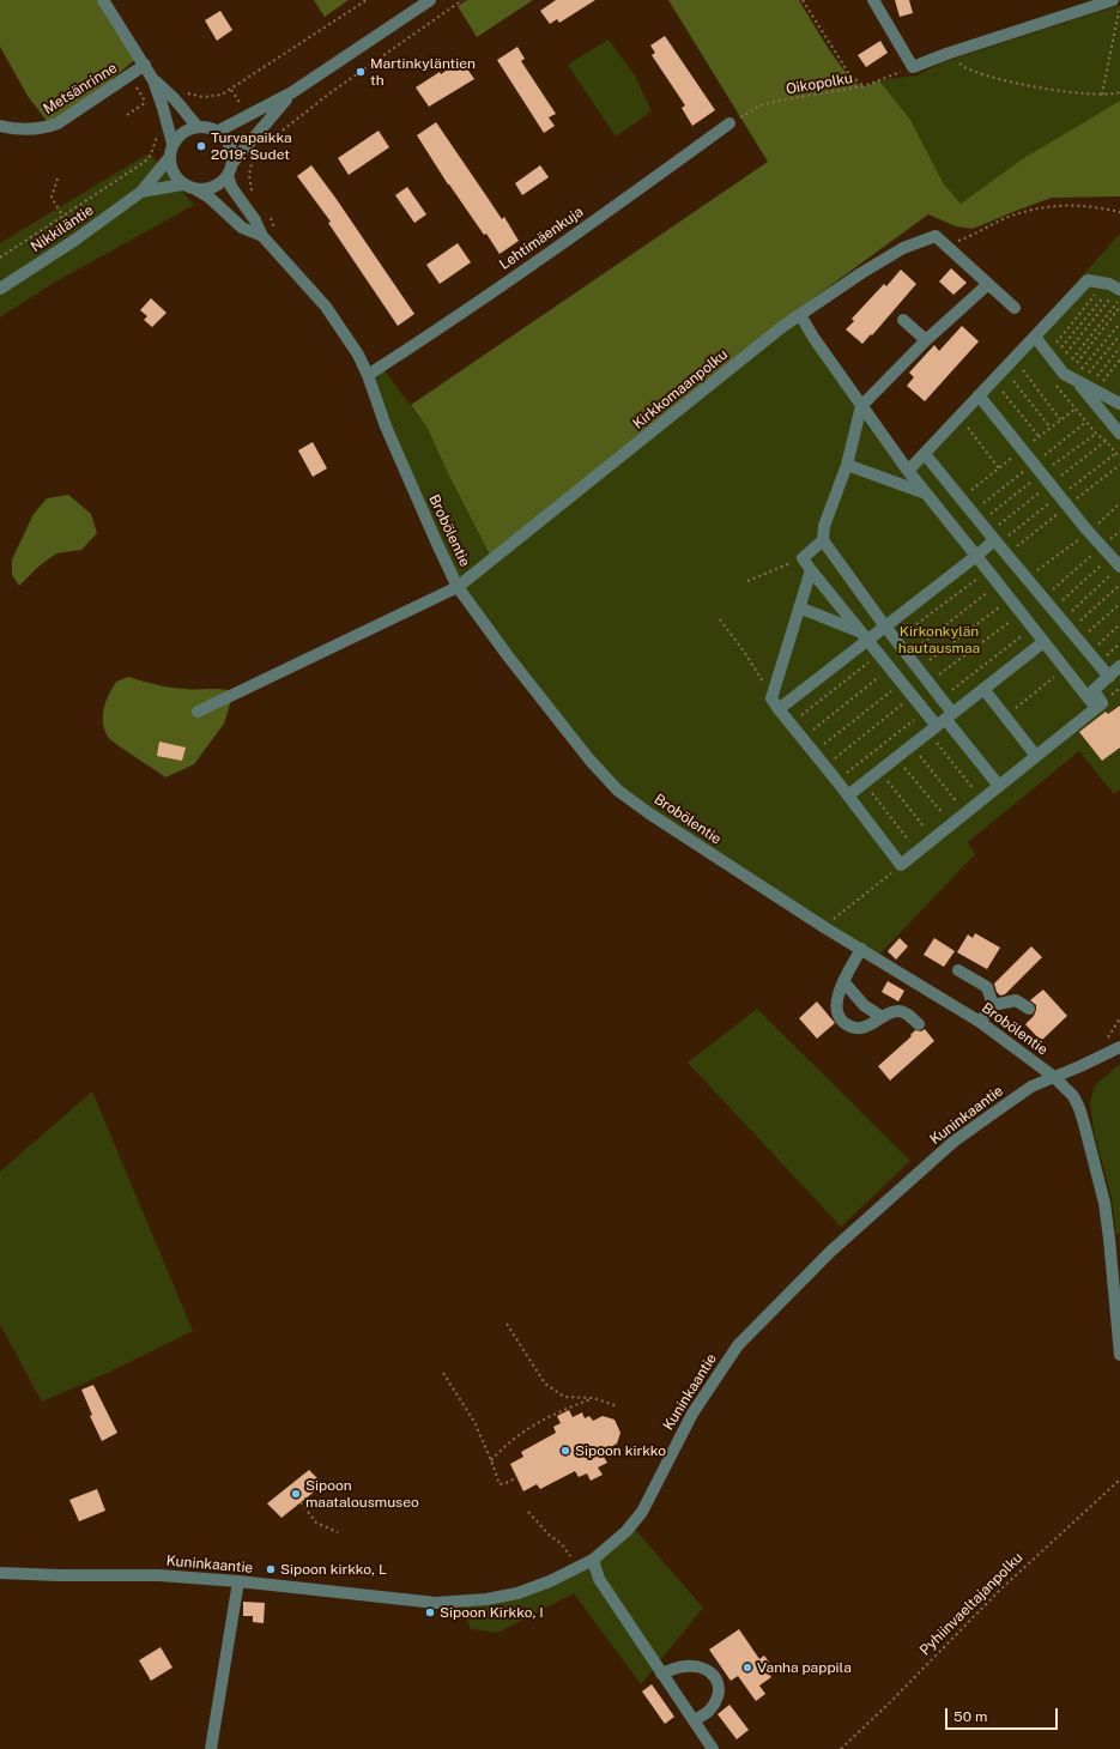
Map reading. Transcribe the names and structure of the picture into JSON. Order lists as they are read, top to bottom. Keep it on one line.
{"streets":{"street":["Metsänrinne","Nikkiläntie","Lehtimäenkuja","Kirkkomaanpolku","Brobölentie","Kuninkaantie"],"path":["Oikopolku","Pyhiinvaeltajanpolku"]},"crossings":[["Oikopolku","Lehtimäenkuja"],["Nikkiläntie","Brobölentie"],["Lehtimäenkuja","Brobölentie"],["Kirkkomaanpolku","Brobölentie"],["Brobölentie","Kuninkaantie"]],"parks":["Kirkonkylän hautausmaa"],"places":["Martinkyläntien th","Turvapaikka 2019: Sudet","Sipoon kirkko","Sipoon maatalousmuseo","Sipoon kirkko, L","Sipoon Kirkko, I","Vanha pappila"],"scale_bar":"50 m"}
